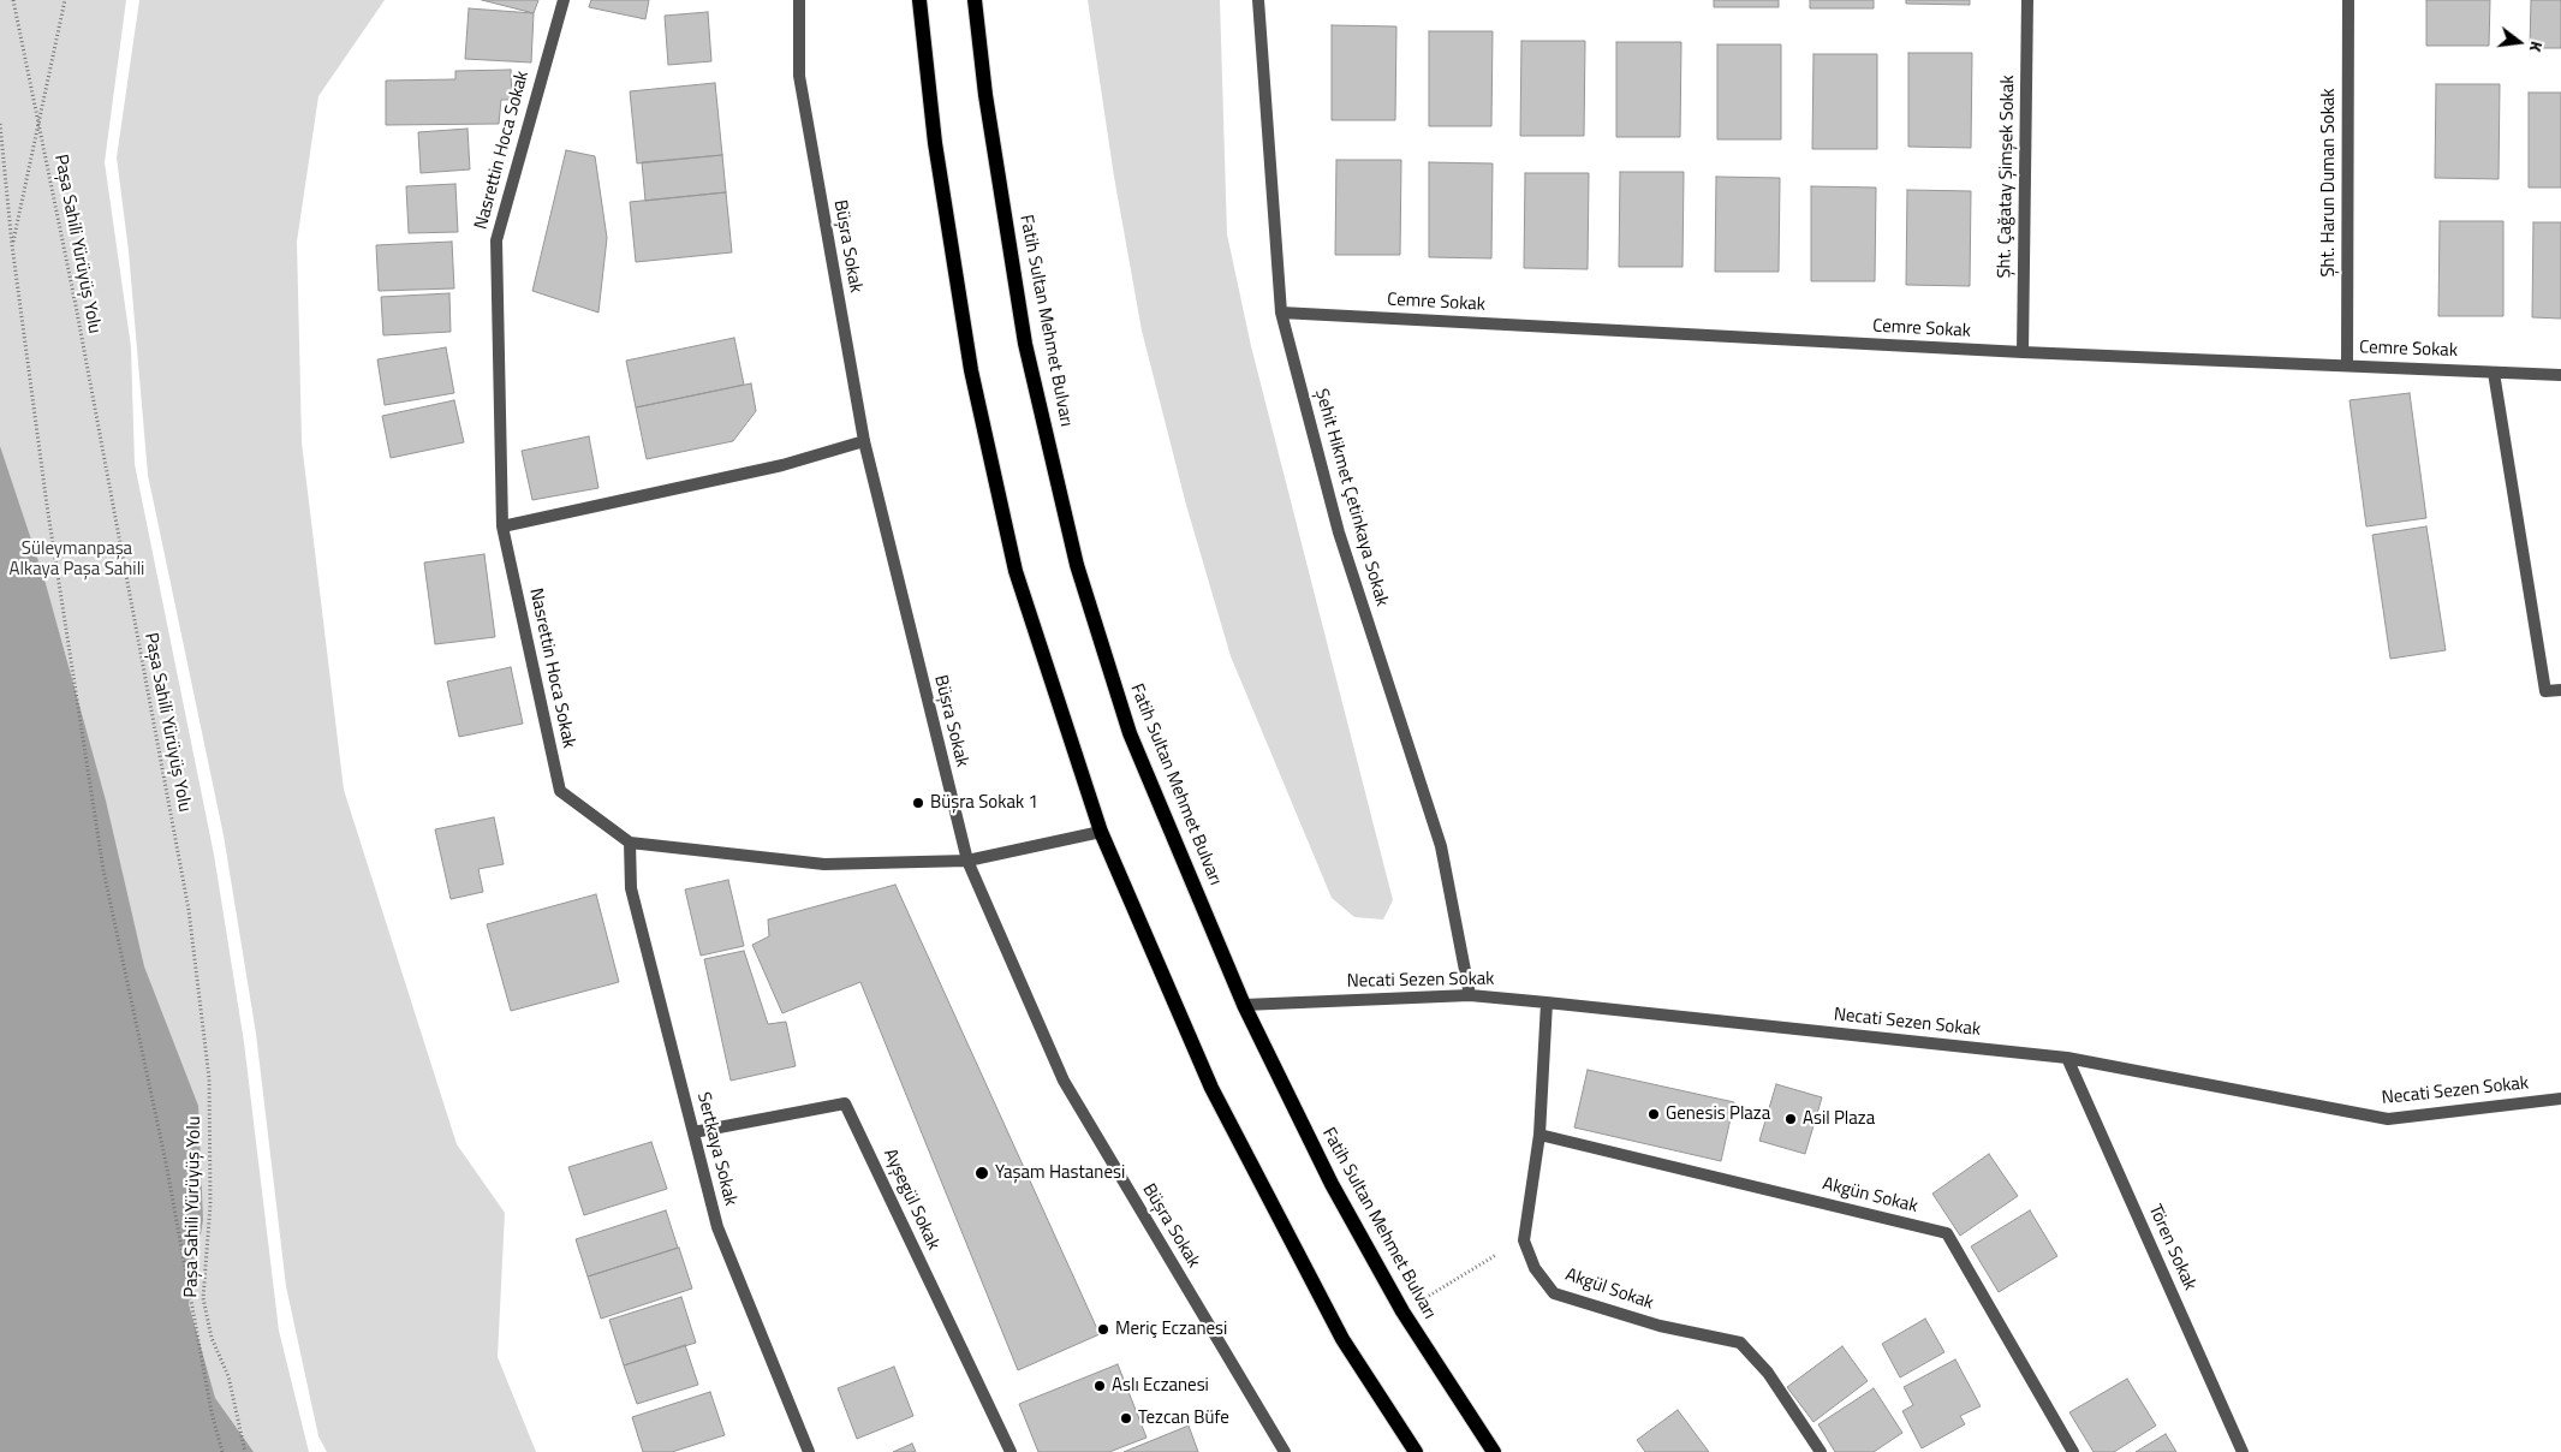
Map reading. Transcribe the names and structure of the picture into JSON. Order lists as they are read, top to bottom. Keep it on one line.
{"streets":{"main road":["Fatih Sultan Mehmet Bulvarı"],"street":["Nasrettin Hoca Sokak","Şht. Çağatay Şimşek Sokak","Şht. Harun Duman Sokak","Büşra Sokak","Cemre Sokak","Şehit Hikmet Çetinkaya Sokak","Necati Sezen Sokak","Sertkaya Sokak","Akgün Sokak","Ayşegül Sokak","Tören Sokak","Akgül Sokak"],"path":["Paşa Sahili Yürüyüş Yolu"]},"crossings":[["Nasrettin Hoca Sokak","Sertkaya Sokak"],["Şht. Çağatay Şimşek Sokak","Cemre Sokak"],["Şht. Harun Duman Sokak","Cemre Sokak"],["Cemre Sokak","Şehit Hikmet Çetinkaya Sokak"],["Fatih Sultan Mehmet Bulvarı","Necati Sezen Sokak"],["Şehit Hikmet Çetinkaya Sokak","Necati Sezen Sokak"],["Necati Sezen Sokak","Tören Sokak"],["Necati Sezen Sokak","Akgül Sokak"],["Sertkaya Sokak","Ayşegül Sokak"],["Akgün Sokak","Akgül Sokak"]],"parks":["Süleymanpaşa Alkaya Paşa Sahili"],"places":["Büşra Sokak 1","Genesis Plaza","Asil Plaza","Yaşam Hastanesi","Meriç Eczanesi","Aslı Eczanesi","Tezcan Büfe"],"north":"right"}
